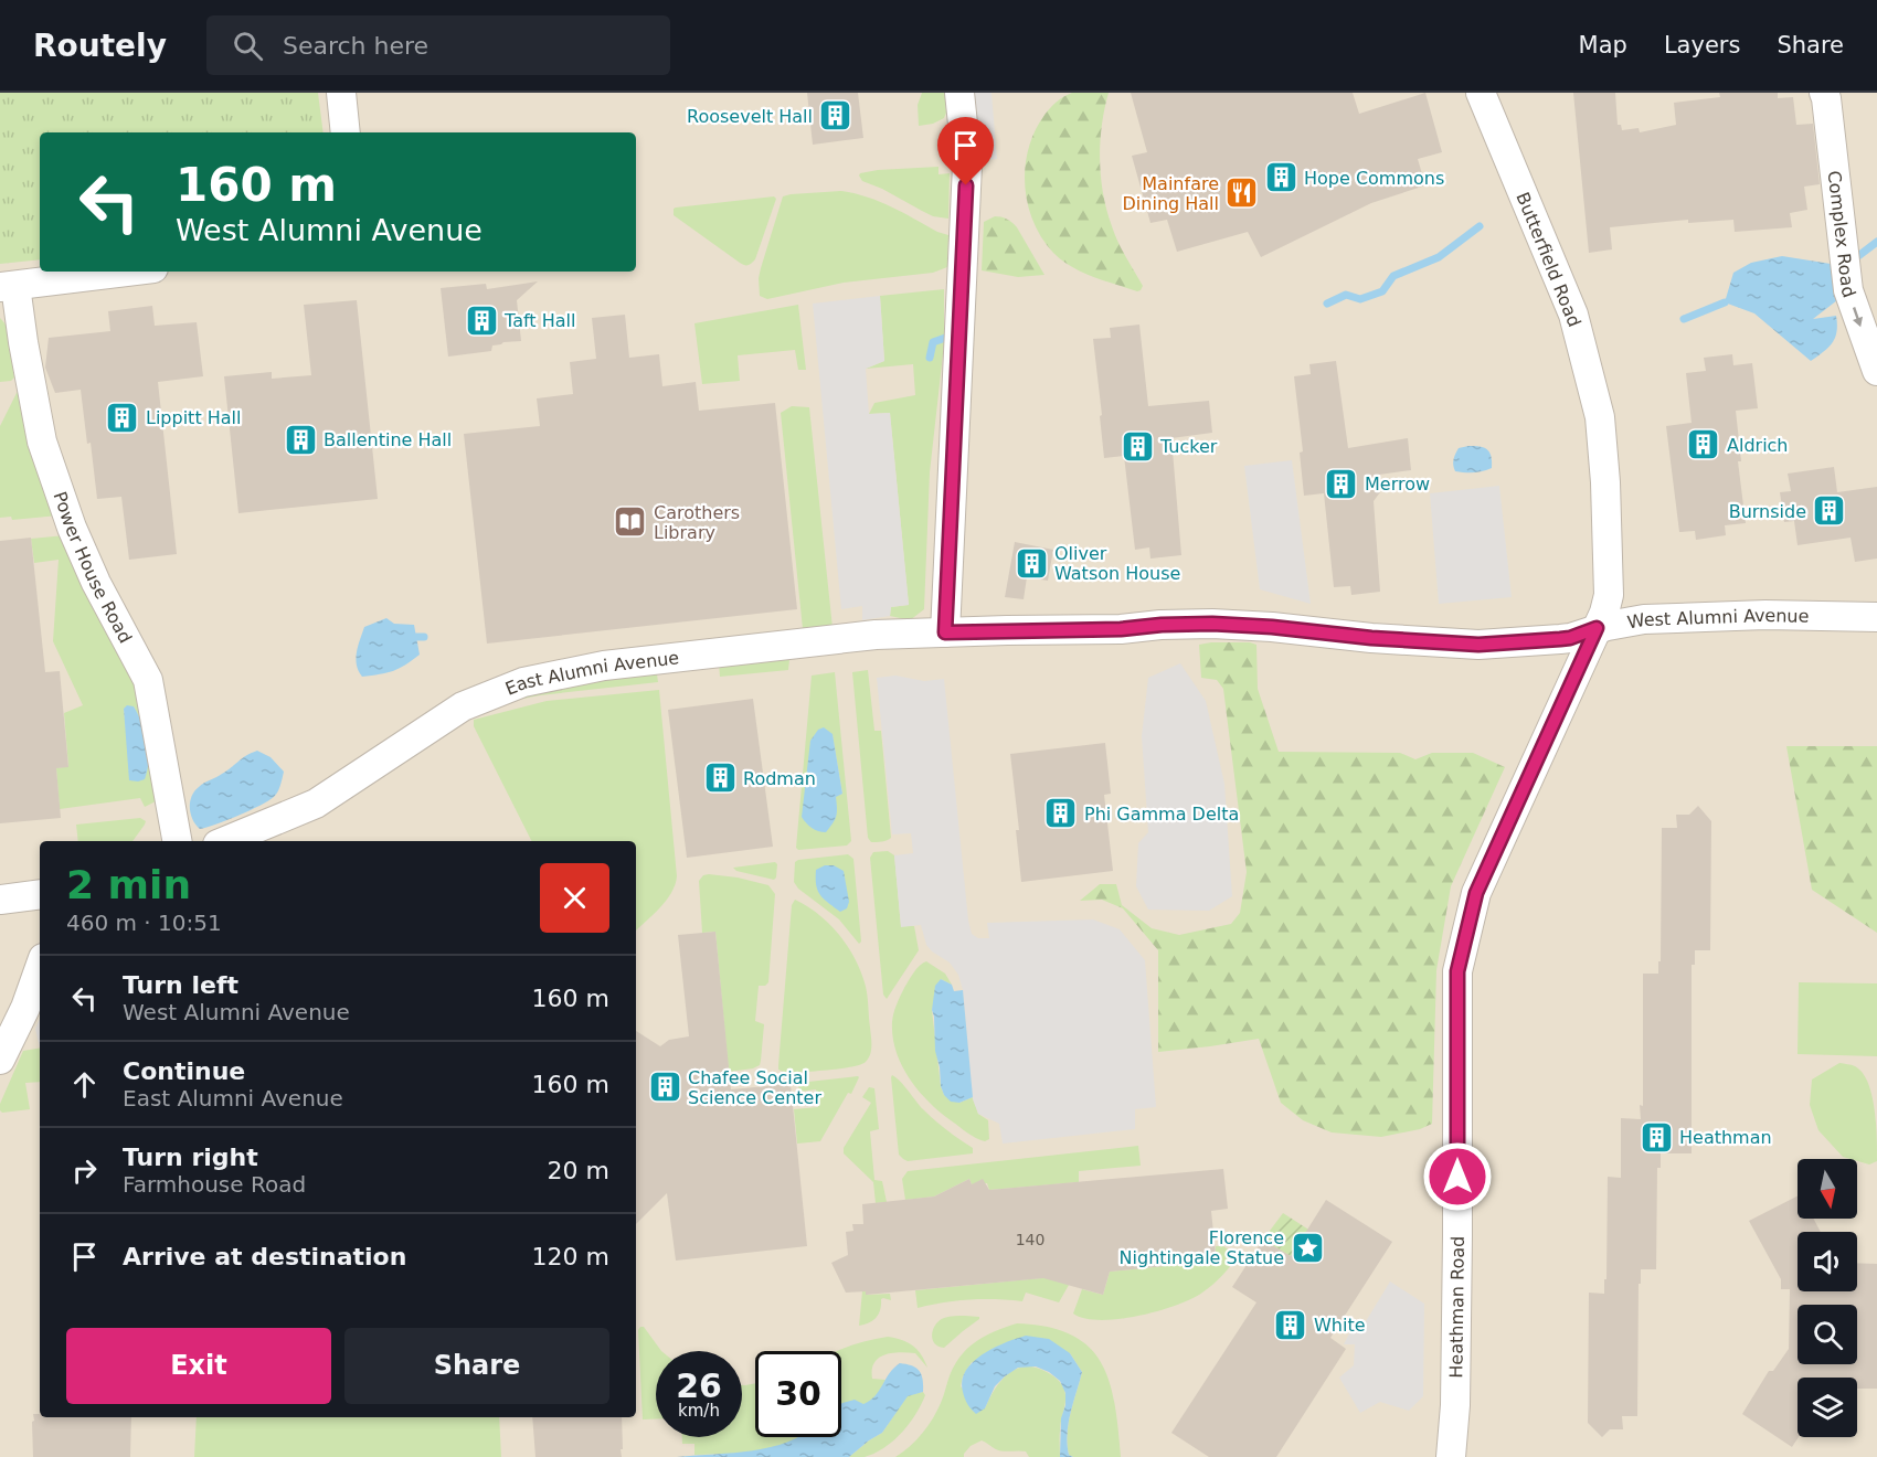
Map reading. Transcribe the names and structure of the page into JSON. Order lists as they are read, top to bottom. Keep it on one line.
{"streets":{"street":["Complex Road","Butterfield Road","Power House Road","West Alumni Avenue","East Alumni Avenue","Heathman Road"]},"crossings":[["Butterfield Road","West Alumni Avenue"],["Butterfield Road","Heathman Road"],["West Alumni Avenue","East Alumni Avenue"],["West Alumni Avenue","Heathman Road"]],"one_way":["Complex Road"],"places":{"building":["Roosevelt Hall","Hope Commons","Taft Hall","Lippitt Hall","Ballentine Hall","Aldrich","Tucker","Merrow","Burnside","Oliver Watson House","Rodman","Phi Gamma Delta","Chafee Social Science Center","Heathman","White"],"restaurant":["Mainfare Dining Hall"],"library":["Carothers Library"],"place":["Florence Nightingale Statue"]},"house_numbers":["140"],"north":"bottom","page":{"header":"Routely","search":"Search here","nav":["Map","Layers","Share"],"turn":["160 m","West Alumni Avenue"],"heading":["2 min","460 m · 10:51"],"list":[{"name":"Turn left","note":"West Alumni Avenue","value":"160 m"},{"name":"Continue","note":"East Alumni Avenue","value":"160 m"},{"name":"Turn right","note":"Farmhouse Road","value":"20 m"},{"name":"Arrive at destination","value":"120 m"}],"buttons":["Exit","Share"],"speed":"26 km/h","limit":"30"}}
